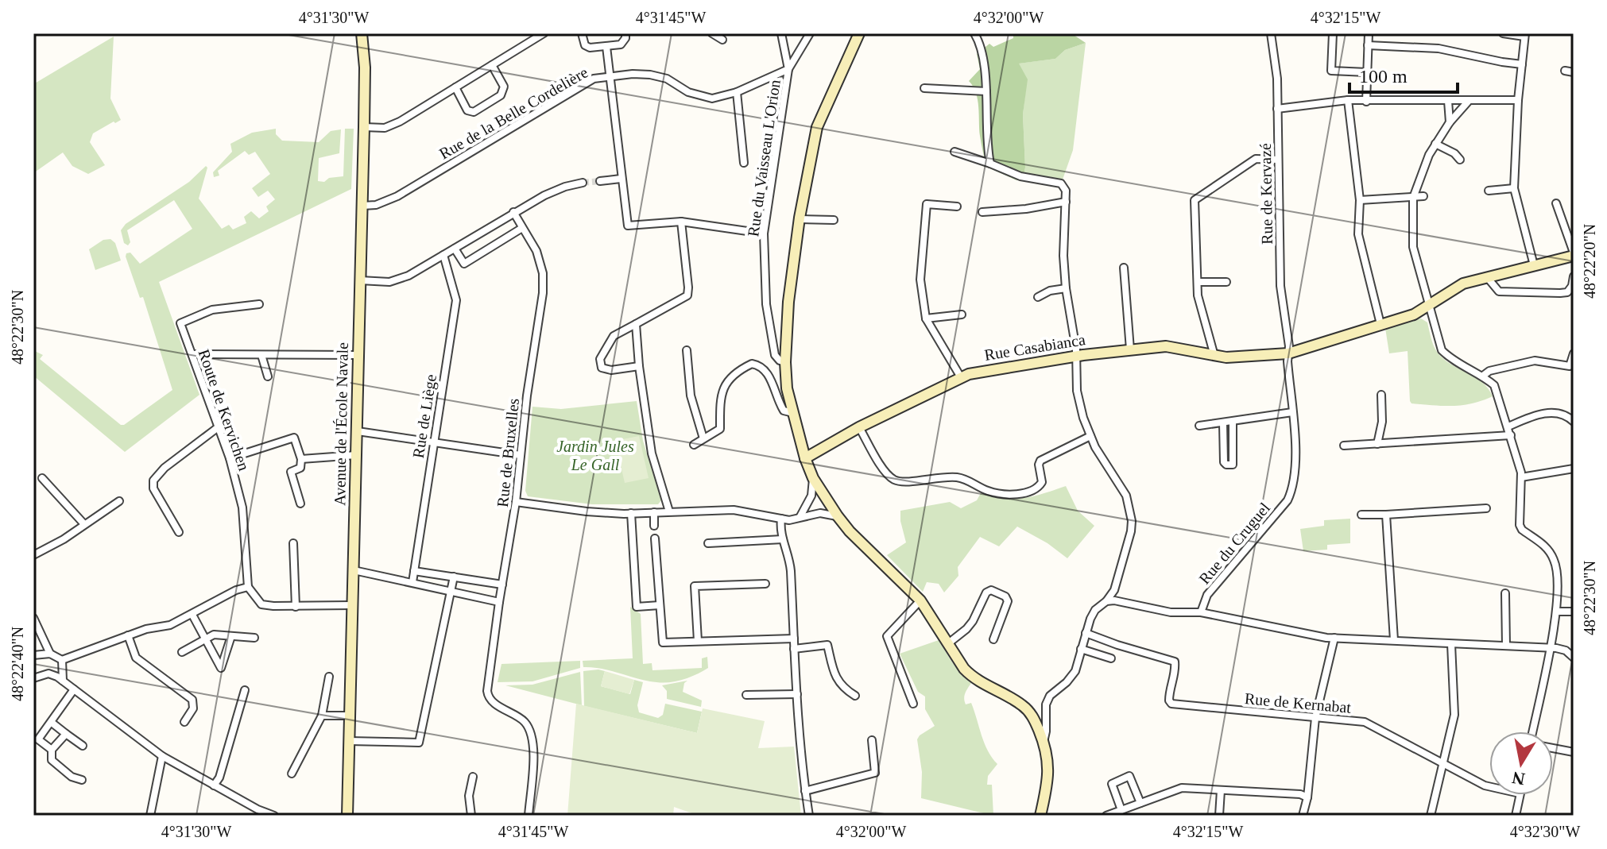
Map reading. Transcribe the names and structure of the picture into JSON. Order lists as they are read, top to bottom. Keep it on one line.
{"streets":{"street":["Rue de la Belle Cordelière","Rue du Vaisseau L'Orion","Rue de Kervazé","Rue Casabianca","Route de Kervichen","Rue de Liège","Avenue de l'École Navale","Rue de Bruxelles","Rue du Cruguel","Rue de Kernabat"]},"crossings":[["Rue de la Belle Cordelière","Rue du Vaisseau L'Orion"],["Rue de la Belle Cordelière","Avenue de l'École Navale"],["Rue de Kervazé","Rue Casabianca"],["Rue de Kervazé","Rue du Cruguel"],["Rue Casabianca","Rue du Cruguel"]],"parks":["Jardin Jules Le Gall"],"scale_bar":"100 m","north":"bottom","coordinates":["4°31'30\"W","4°31'45\"W","4°32'00\"W","4°32'15\"W","48°22'20\"N","48°22'30\"N","48°22'40\"N","4°32'30\"W"]}
